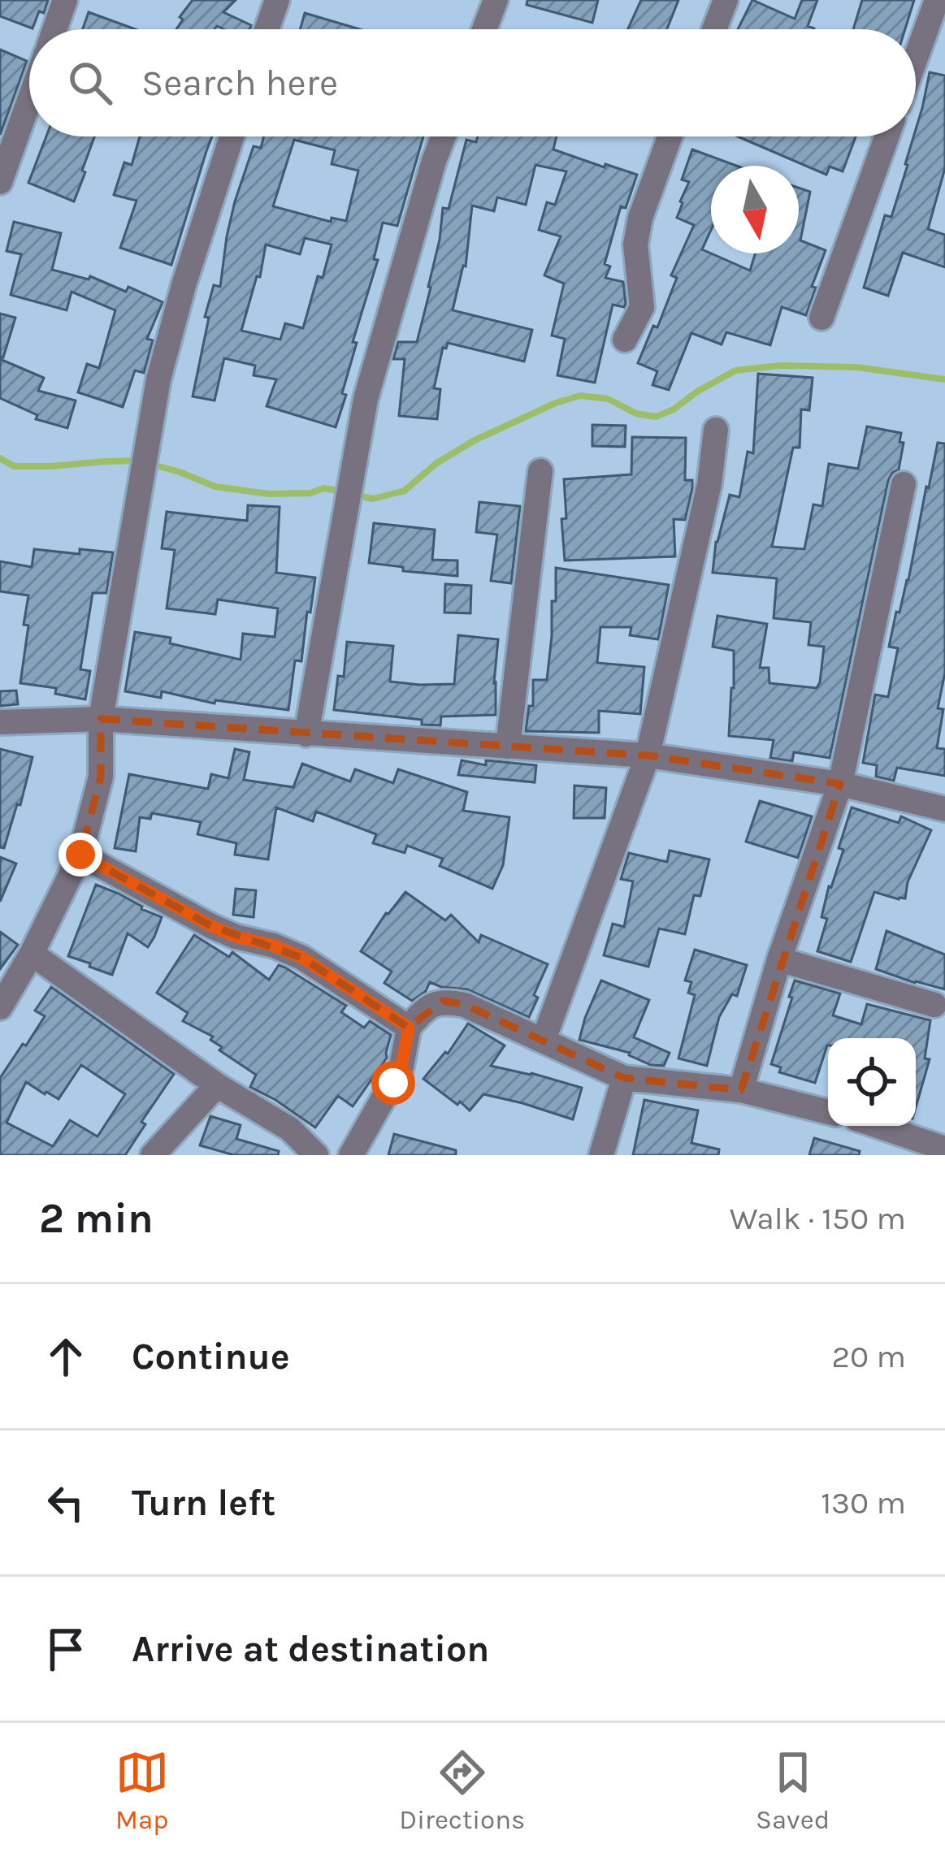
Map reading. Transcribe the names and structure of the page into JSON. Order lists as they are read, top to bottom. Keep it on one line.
{"north":"bottom","page":{"search":"Search here","heading":["2 min","Walk · 150 m"],"list":[["Continue","20 m"],["Turn left","130 m"],"Arrive at destination"],"nav":["Map","Directions","Saved"]}}
